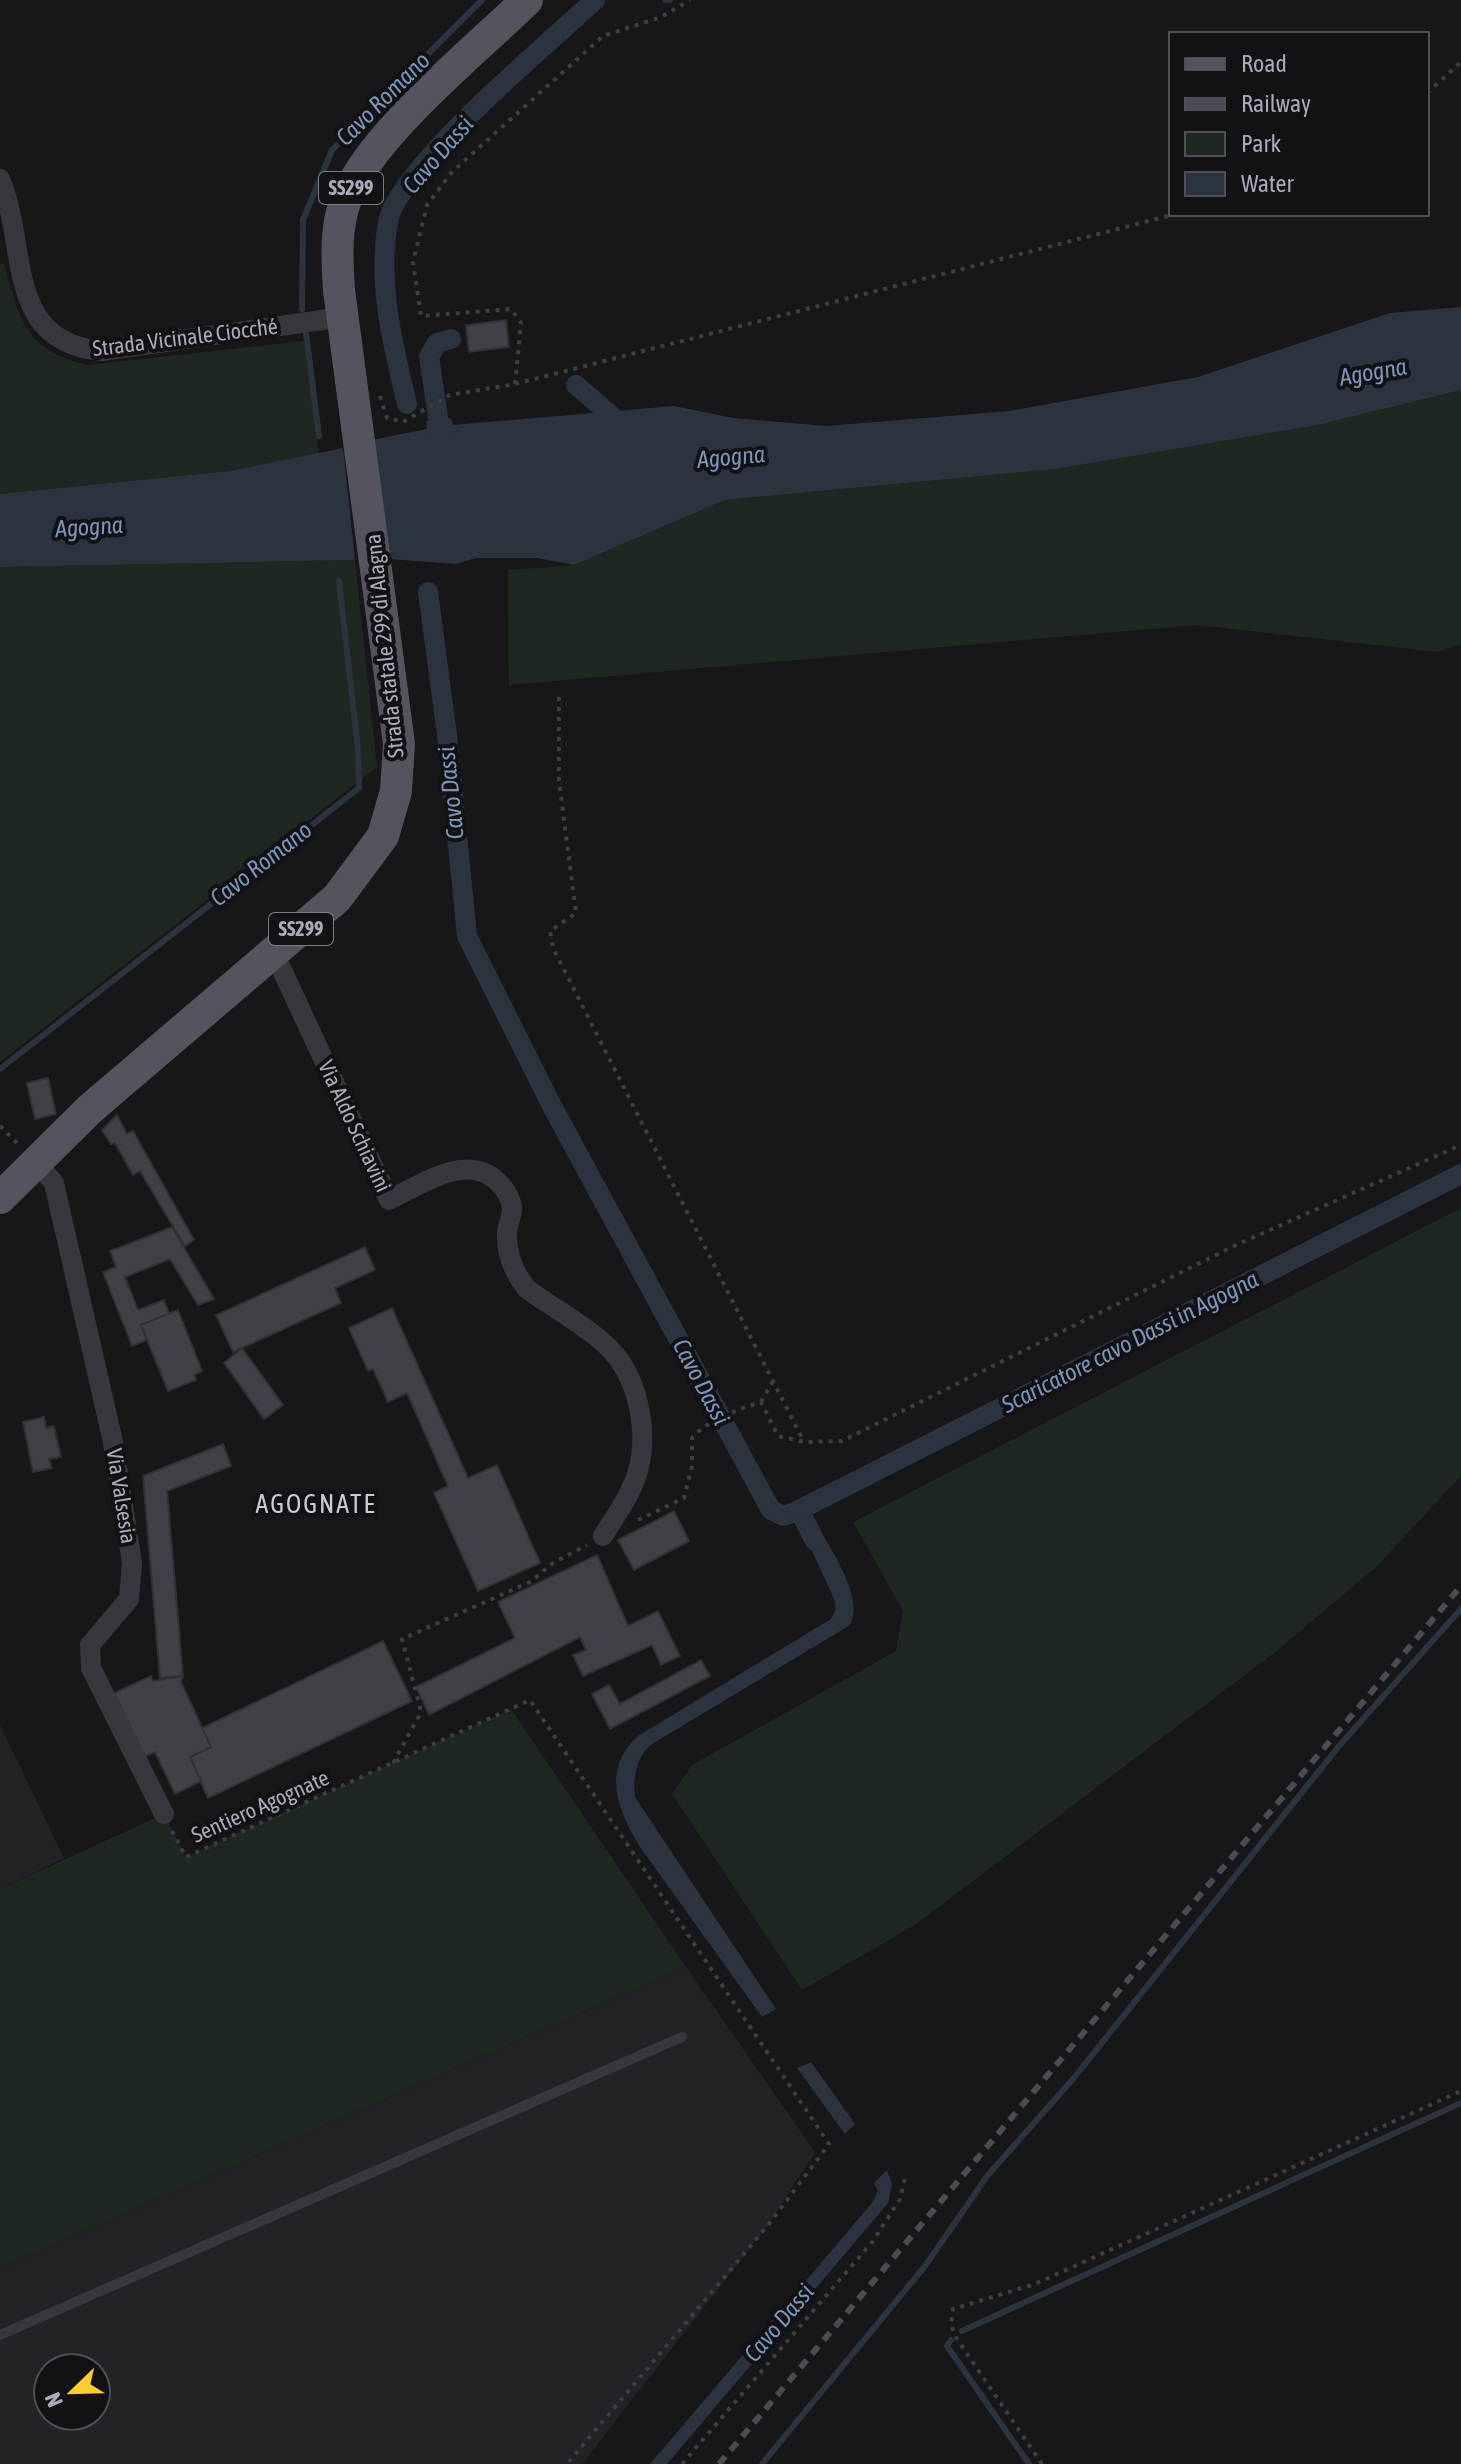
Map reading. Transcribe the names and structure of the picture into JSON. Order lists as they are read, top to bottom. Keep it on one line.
{"streets":{"main road":["SS299","Strada statale 299 di Alagna"],"street":["Strada Vicinale Ciocché","Via Aldo Schiavini","Via Valsesia"],"path":["Sentiero Agognate"]},"crossings":[["Strada Vicinale Ciocché","Strada statale 299 di Alagna"],["Strada statale 299 di Alagna","Via Aldo Schiavini"],["Strada statale 299 di Alagna","Via Valsesia"],["Via Valsesia","Sentiero Agognate"]],"districts":["AGOGNATE"],"water":["Cavo Romano","Cavo Dassi","Agogna","Scaricatore cavo Dassi in Agogna"],"legend":["Road","Railway","Park","Water"],"north":"bottom left"}
